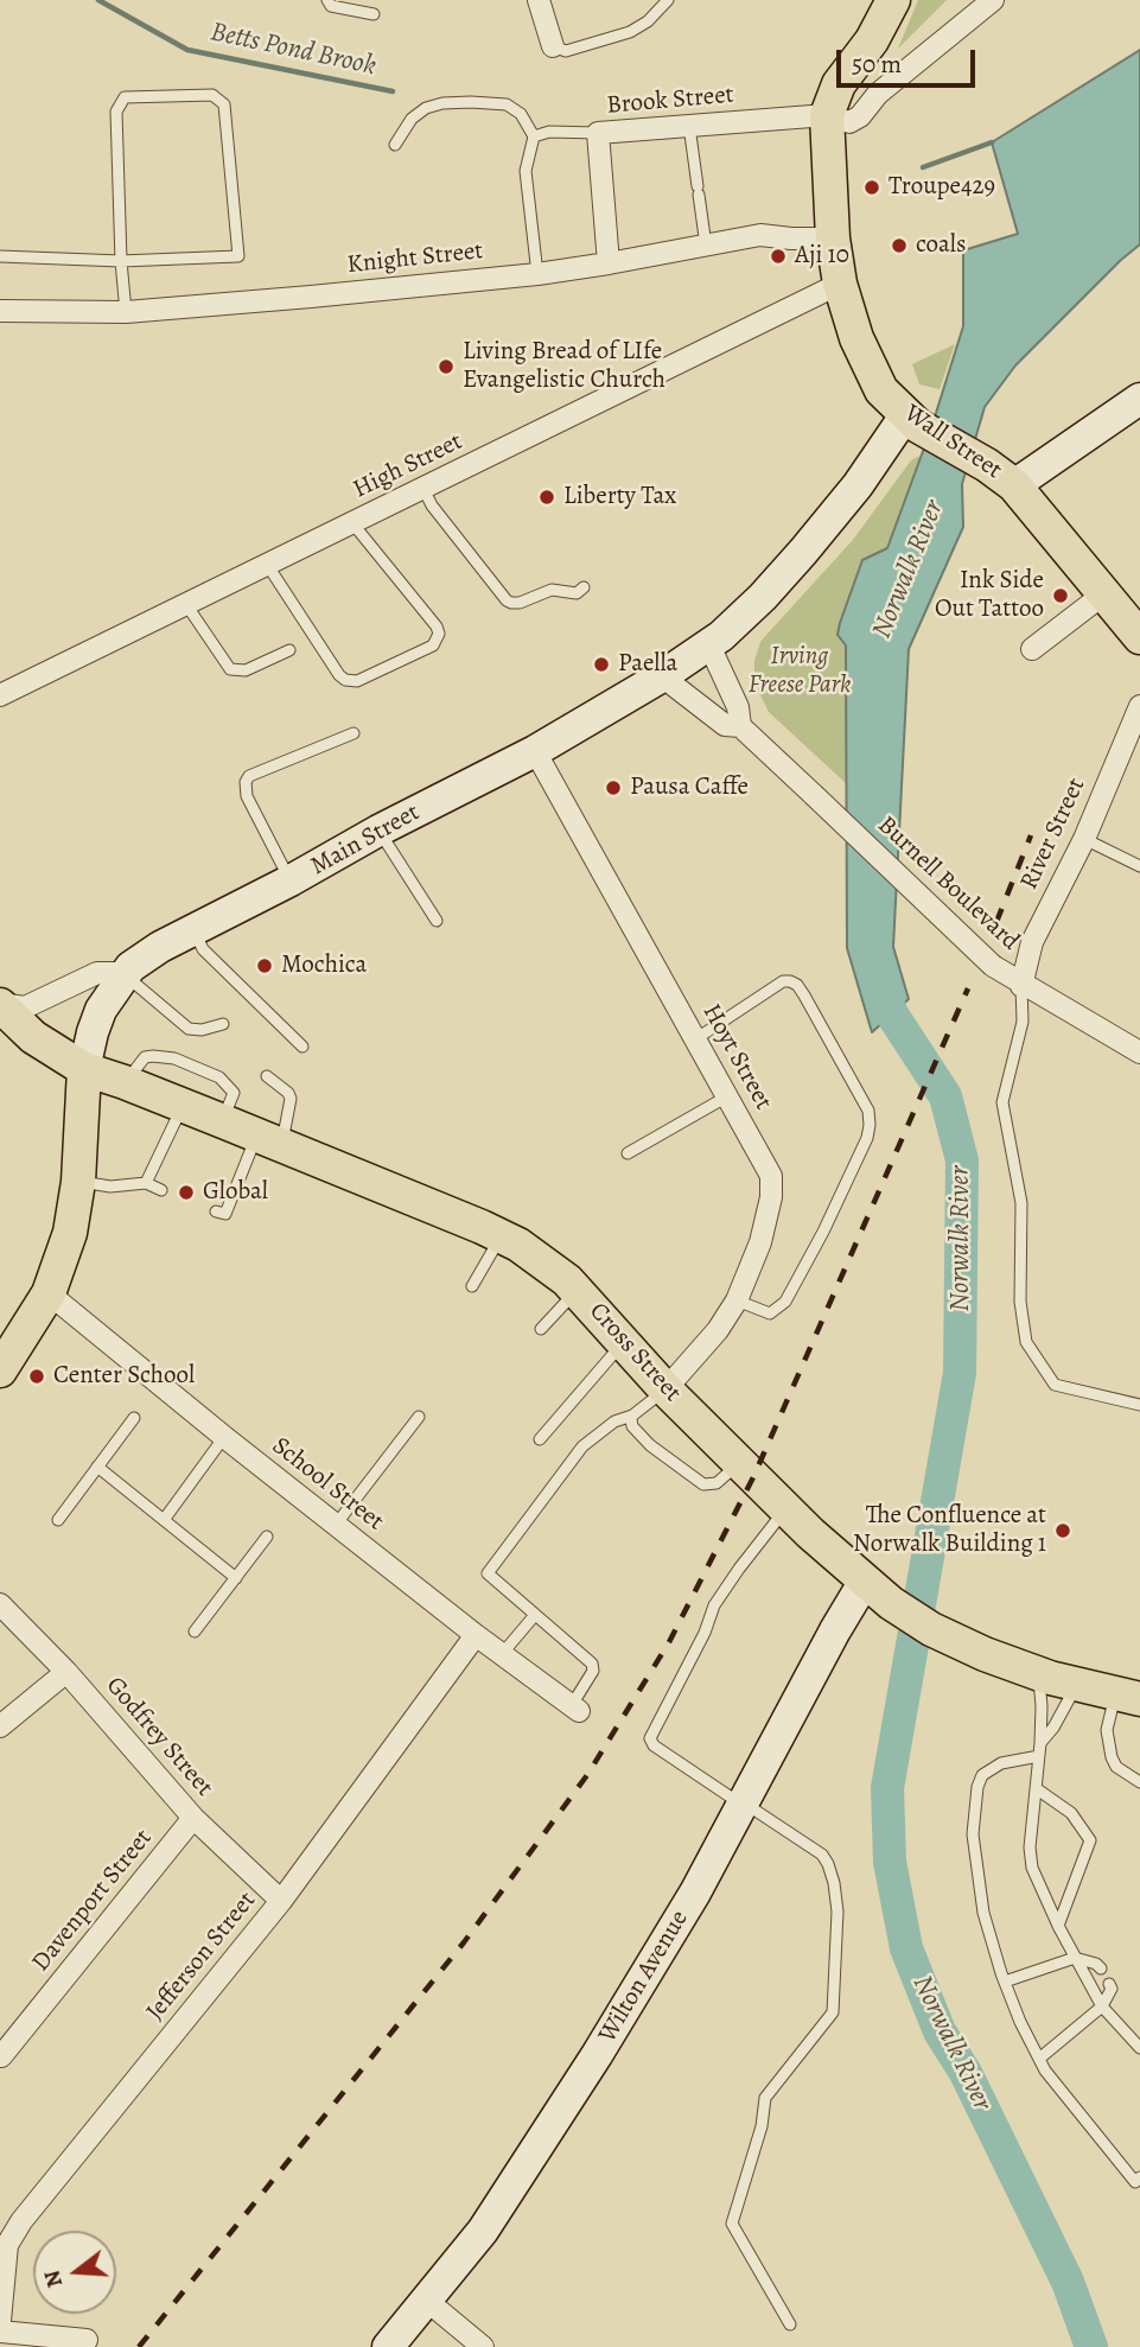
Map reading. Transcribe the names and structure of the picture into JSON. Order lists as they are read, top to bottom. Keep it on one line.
{"streets":{"main road":["Wall Street","Main Street","Cross Street","Wilton Avenue"],"street":["Brook Street","Knight Street","High Street","River Street","Burnell Boulevard","Hoyt Street","School Street","Godfrey Street","Davenport Street","Jefferson Street"]},"crossings":[["Brook Street","Knight Street"],["Brook Street","Wall Street"],["Knight Street","Wall Street"],["Wall Street","High Street"],["Wall Street","Main Street"],["River Street","Burnell Boulevard"],["Main Street","Burnell Boulevard"],["Main Street","Hoyt Street"],["Main Street","Cross Street"],["Main Street","School Street"],["Hoyt Street","Cross Street"],["Cross Street","Wilton Avenue"],["School Street","Jefferson Street"],["Godfrey Street","Davenport Street"],["Godfrey Street","Jefferson Street"]],"water":["Betts Pond Brook","Norwalk River"],"parks":["Irving Freese Park"],"places":["Troupe429","coals","Aji 10","Living Bread of LIfe Evangelistic Church","Liberty Tax","Ink Side Out Tattoo","Paella","Pausa Caffe","Mochica","Global","Center School","The Confluence at Norwalk Building 1"],"scale_bar":"50 m","north":"left"}
